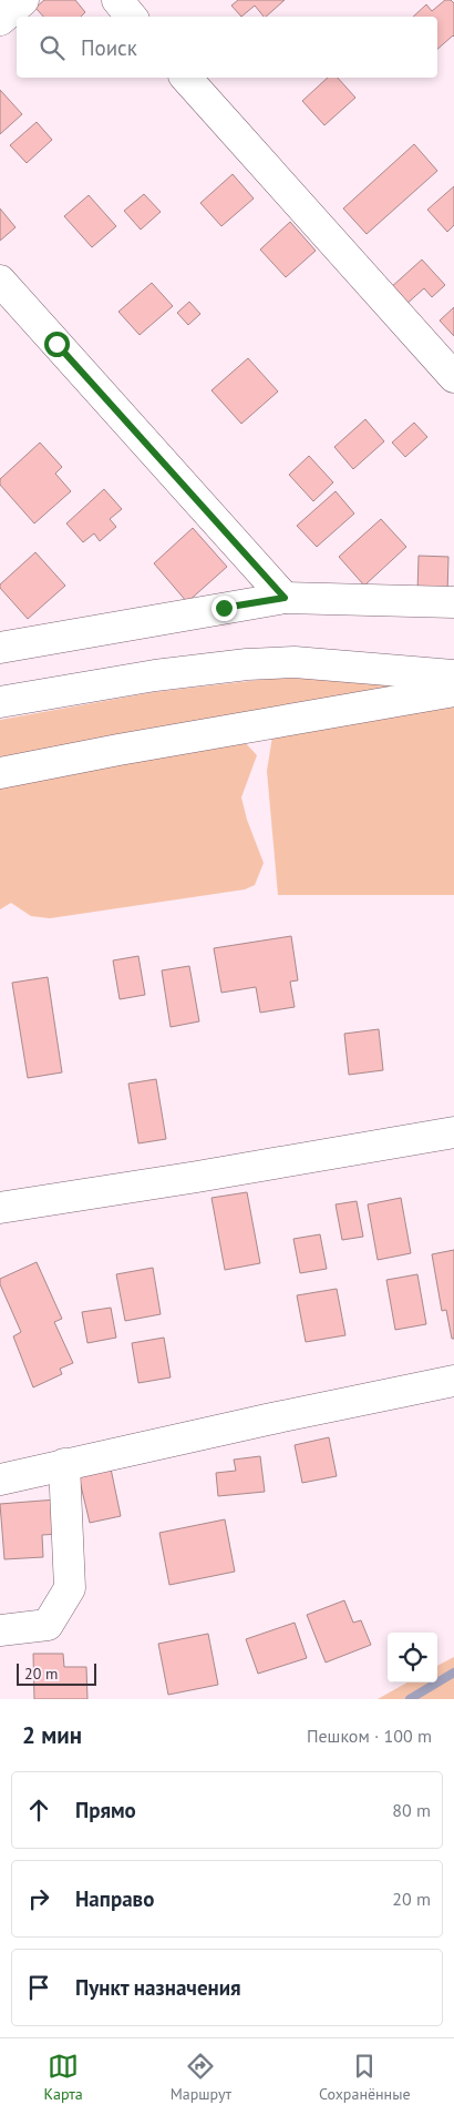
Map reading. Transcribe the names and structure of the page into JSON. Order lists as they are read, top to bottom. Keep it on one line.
{"scale_bar":"20 m","page":{"search":"Поиск","scale":"20 m","heading":["2 мин","Пешком · 100 m"],"list":[["Прямо","80 m"],["Направо","20 m"],"Пункт назначения"],"nav":["Карта","Маршрут","Сохранённые"]}}
